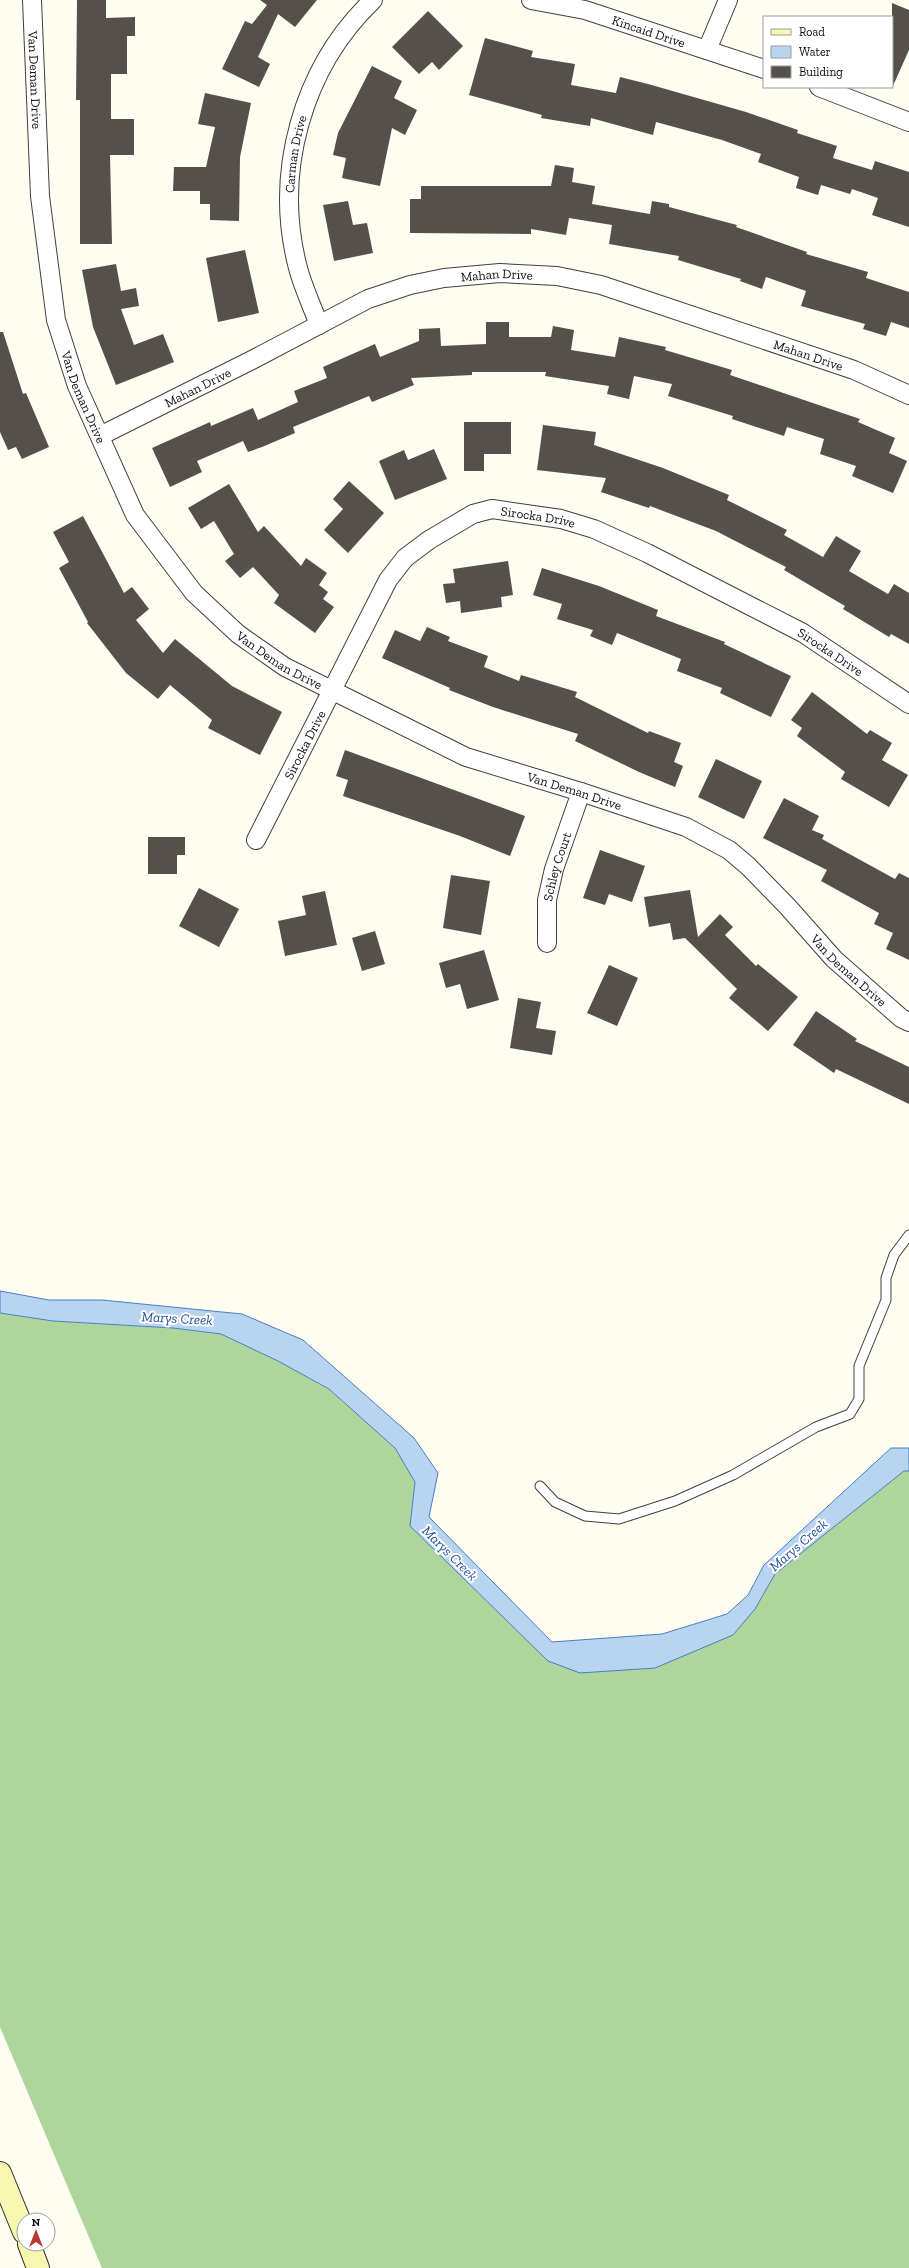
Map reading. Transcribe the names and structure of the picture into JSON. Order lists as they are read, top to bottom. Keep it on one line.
{"streets":{"street":["Kincaid Drive","Van Deman Drive","Carman Drive","Mahan Drive","Sirocka Drive","Schley Court"]},"crossings":[["Van Deman Drive","Mahan Drive"],["Van Deman Drive","Sirocka Drive"],["Van Deman Drive","Schley Court"],["Carman Drive","Mahan Drive"]],"water":["Marys Creek"],"legend":["Road","Water","Building"],"north":"top"}
